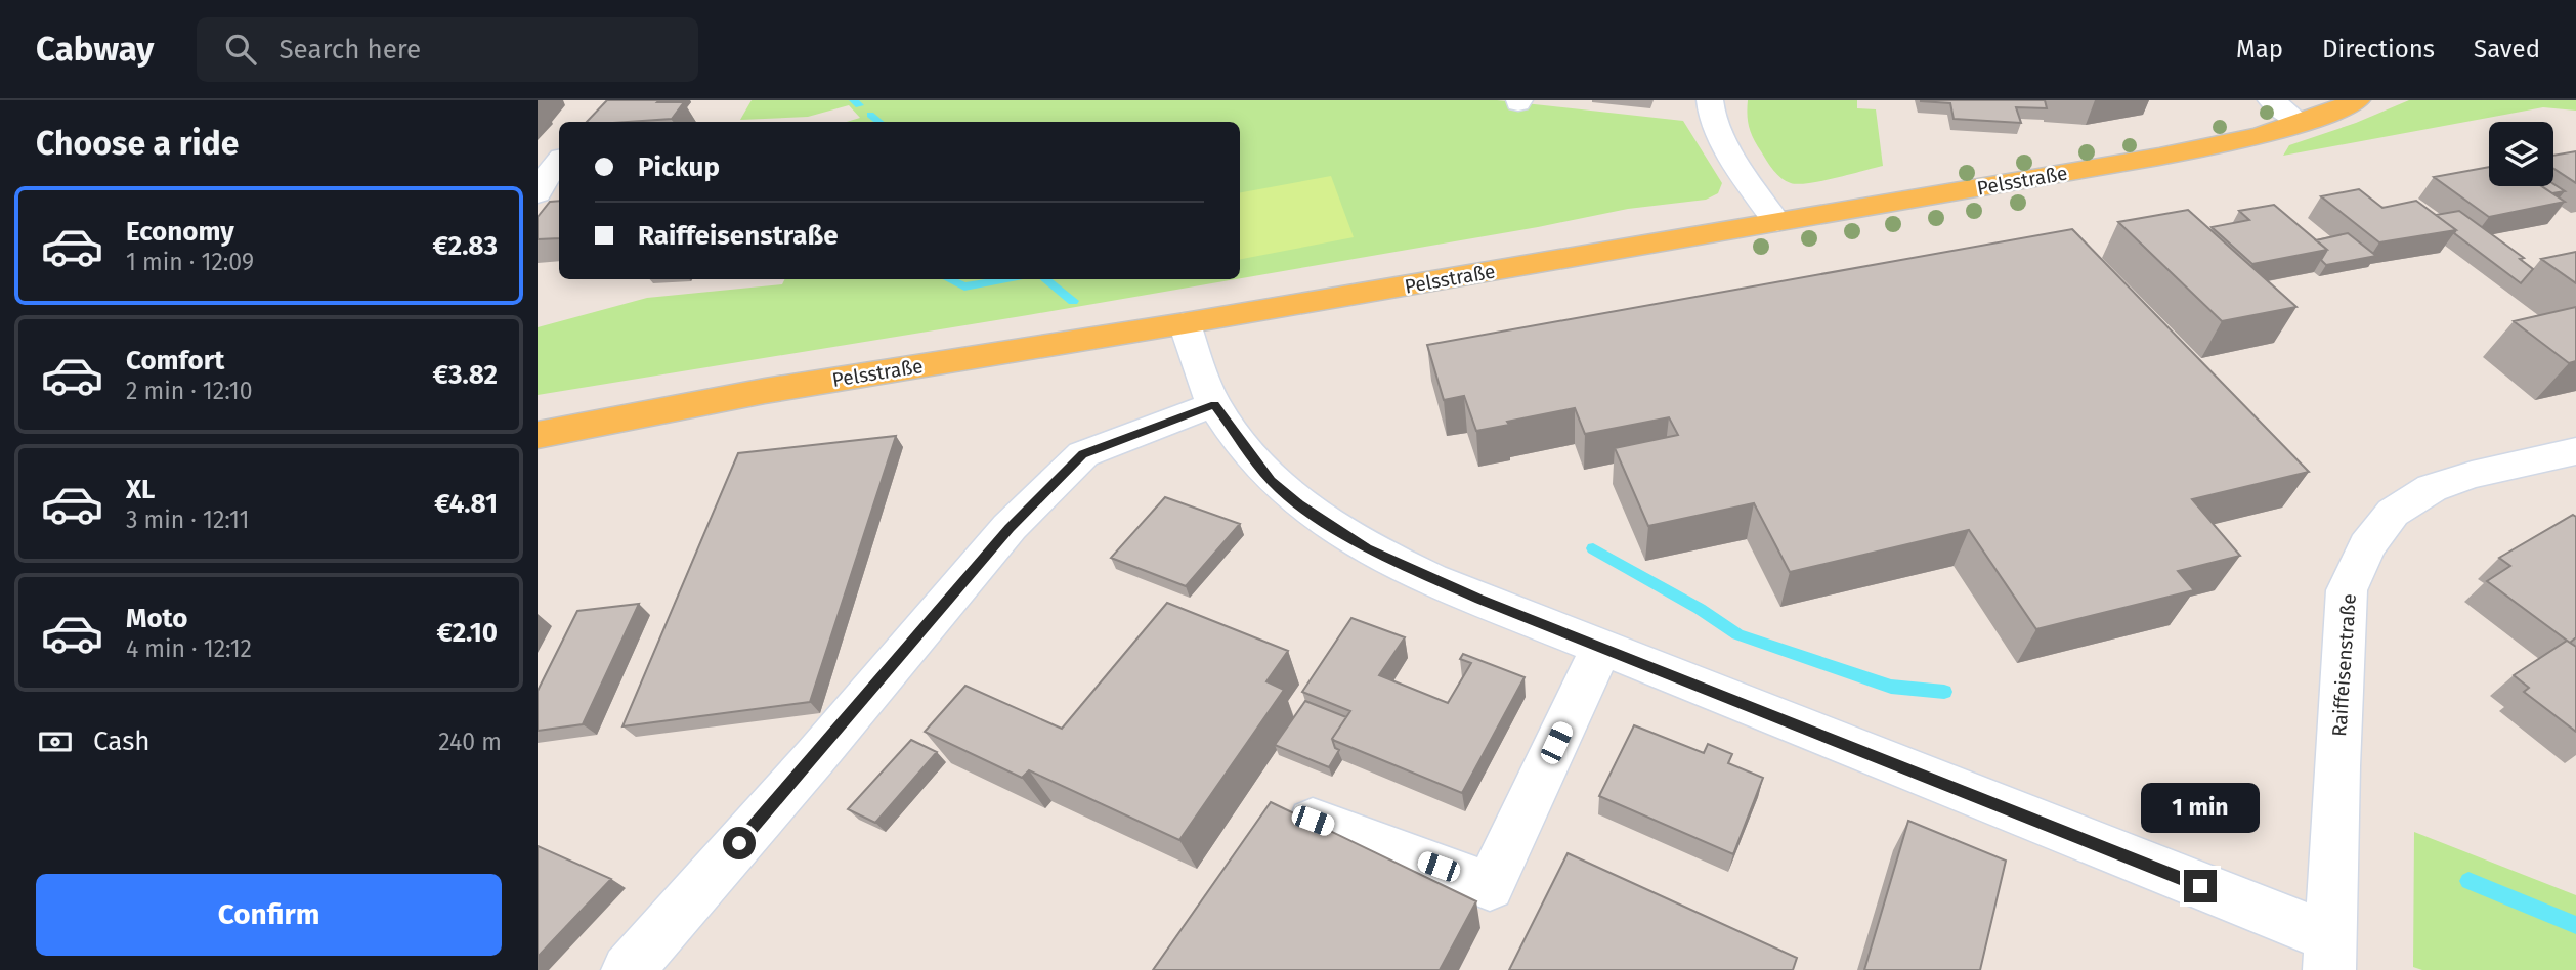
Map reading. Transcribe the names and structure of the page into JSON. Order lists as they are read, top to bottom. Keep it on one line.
{"streets":{"main road":["Pelsstraße"],"street":["Raiffeisenstraße"]},"crossings":[["Pelsstraße","Raiffeisenstraße"]],"page":{"header":"Cabway","search":"Search here","nav":["Map","Directions","Saved"],"heading":"Choose a ride","banner":["Pickup","Raiffeisenstraße"],"list":[{"name":"Economy","note":"1 min · 12:09","value":"€2.83"},{"name":"Comfort","note":"2 min · 12:10","value":"€3.82"},{"name":"XL","note":"3 min · 12:11","value":"€4.81"},{"name":"Moto","note":"4 min · 12:12","value":"€2.10"}],"pay":["Cash","240 m"],"bubble":"1 min","buttons":"Confirm"}}
